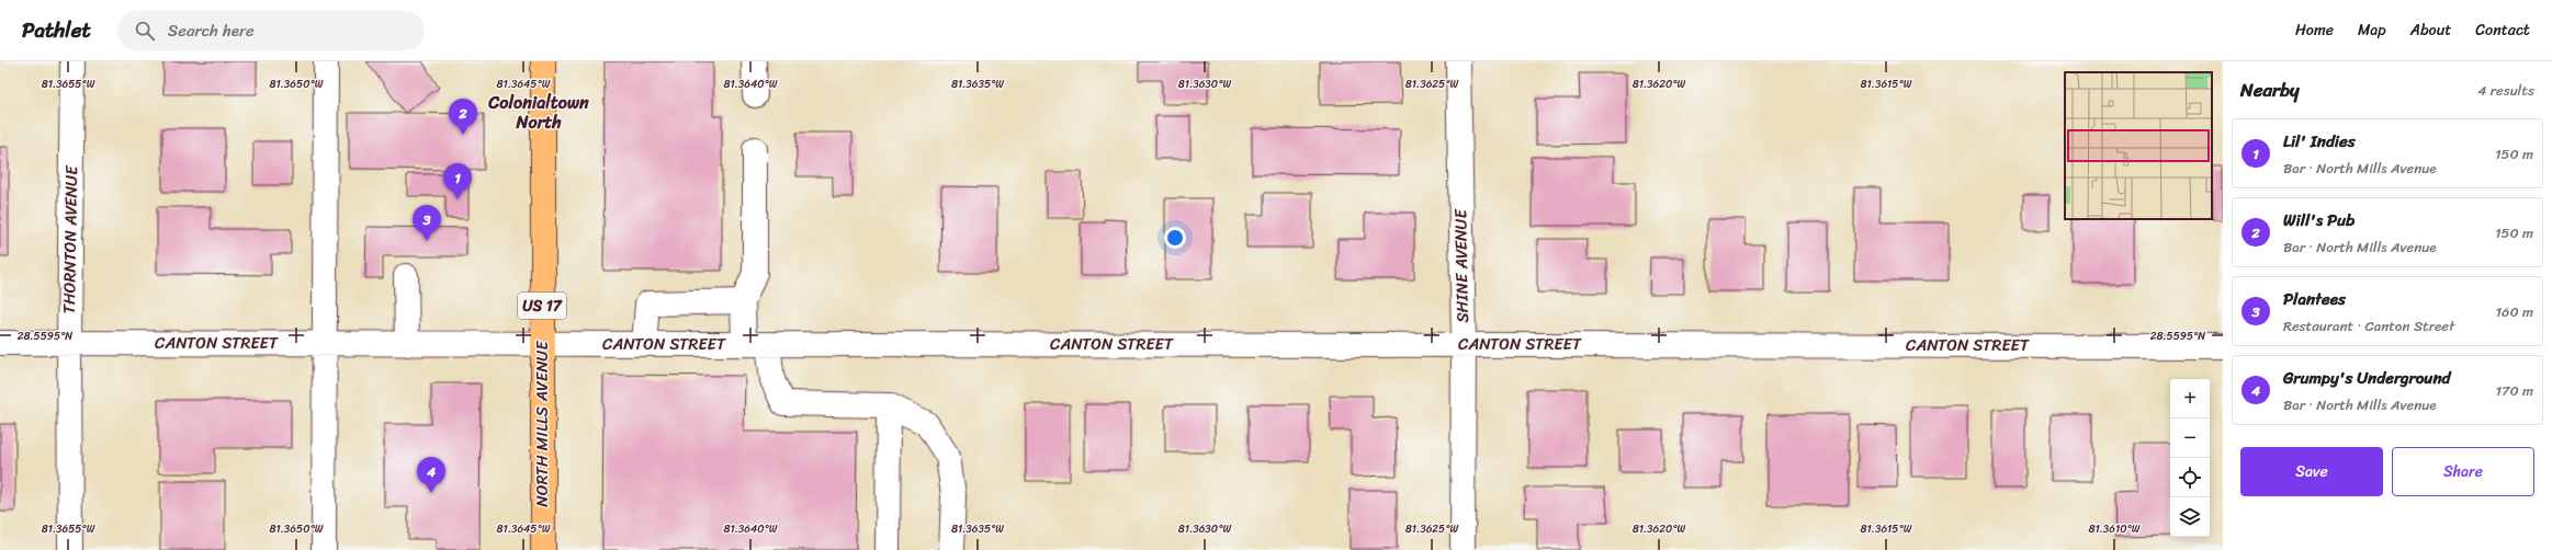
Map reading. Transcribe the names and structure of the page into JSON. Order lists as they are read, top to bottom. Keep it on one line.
{"streets":{"main road":["US 17","NORTH MILLS AVENUE"],"street":["THORNTON AVENUE","SHINE AVENUE","CANTON STREET"]},"crossings":[["THORNTON AVENUE","CANTON STREET"],["SHINE AVENUE","CANTON STREET"],["CANTON STREET","NORTH MILLS AVENUE"]],"districts":["Colonialtown North"],"page":{"header":"Pathlet","search":"Search here","nav":["Home","Map","About","Contact"],"heading":["Nearby","4 results"],"pins":["2","1","3","4"],"list":[{"mark":"1","name":"Lil' Indies","note":"Bar · North Mills Avenue","value":"150 m"},{"mark":"2","name":"Will's Pub","note":"Bar · North Mills Avenue","value":"150 m"},{"mark":"3","name":"Plantees","note":"Restaurant · Canton Street","value":"160 m"},{"mark":"4","name":"Grumpy's Underground","note":"Bar · North Mills Avenue","value":"170 m"}],"map_buttons":["+","−"],"buttons":["Save","Share"]},"coordinates":["81.3655°W","81.3650°W","81.3645°W","81.3640°W","81.3635°W","81.3630°W","81.3625°W","81.3620°W","81.3615°W","28.5595°N","81.3610°W"]}
